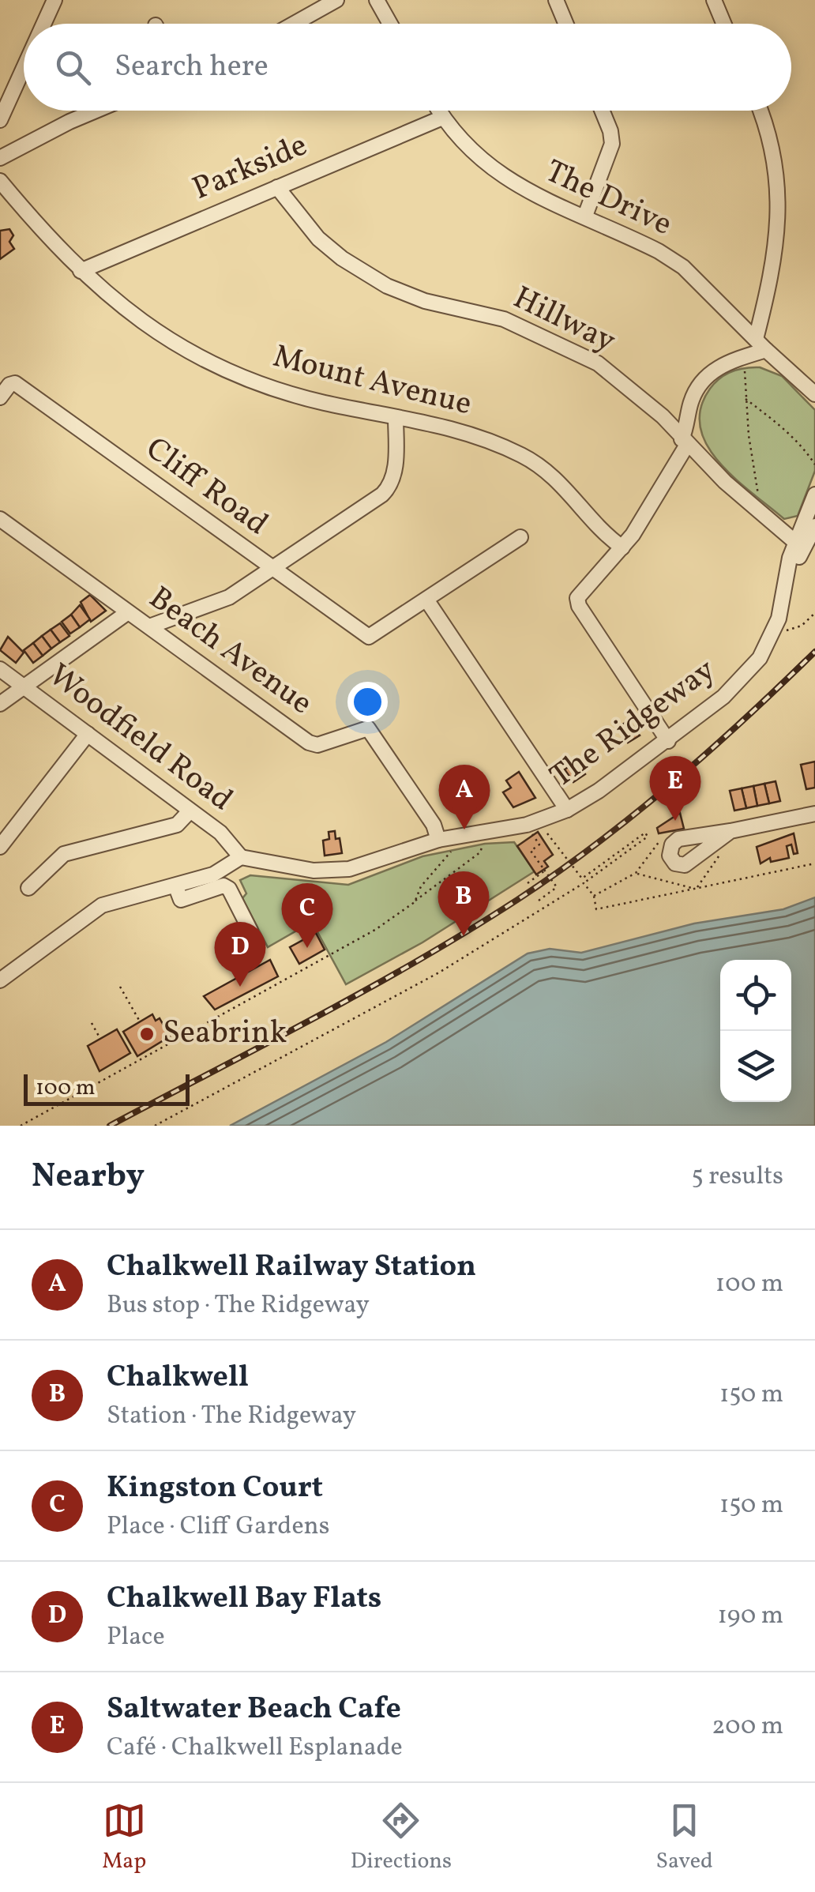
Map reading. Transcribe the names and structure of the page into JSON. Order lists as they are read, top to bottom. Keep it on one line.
{"streets":{"street":["Parkside","The Drive","Hillway","Mount Avenue","Cliff Road","Beach Avenue","The Ridgeway","Woodfield Road"]},"crossings":[["Parkside","The Drive"],["Parkside","Hillway"],["Parkside","Mount Avenue"],["Hillway","The Ridgeway"],["Beach Avenue","The Ridgeway"],["The Ridgeway","Woodfield Road"]],"places":["Seabrink"],"scale_bar":"100 m","page":{"search":"Search here","pins":["E","A","B","C","D"],"scale":"100 m","heading":["Nearby","5 results"],"list":[{"mark":"A","name":"Chalkwell Railway Station","note":"Bus stop · The Ridgeway","value":"100 m"},{"mark":"B","name":"Chalkwell","note":"Station · The Ridgeway","value":"150 m"},{"mark":"C","name":"Kingston Court","note":"Place · Cliff Gardens","value":"150 m"},{"mark":"D","name":"Chalkwell Bay Flats","note":"Place","value":"190 m"},{"mark":"E","name":"Saltwater Beach Cafe","note":"Café · Chalkwell Esplanade","value":"200 m"}],"nav":["Map","Directions","Saved"]}}
